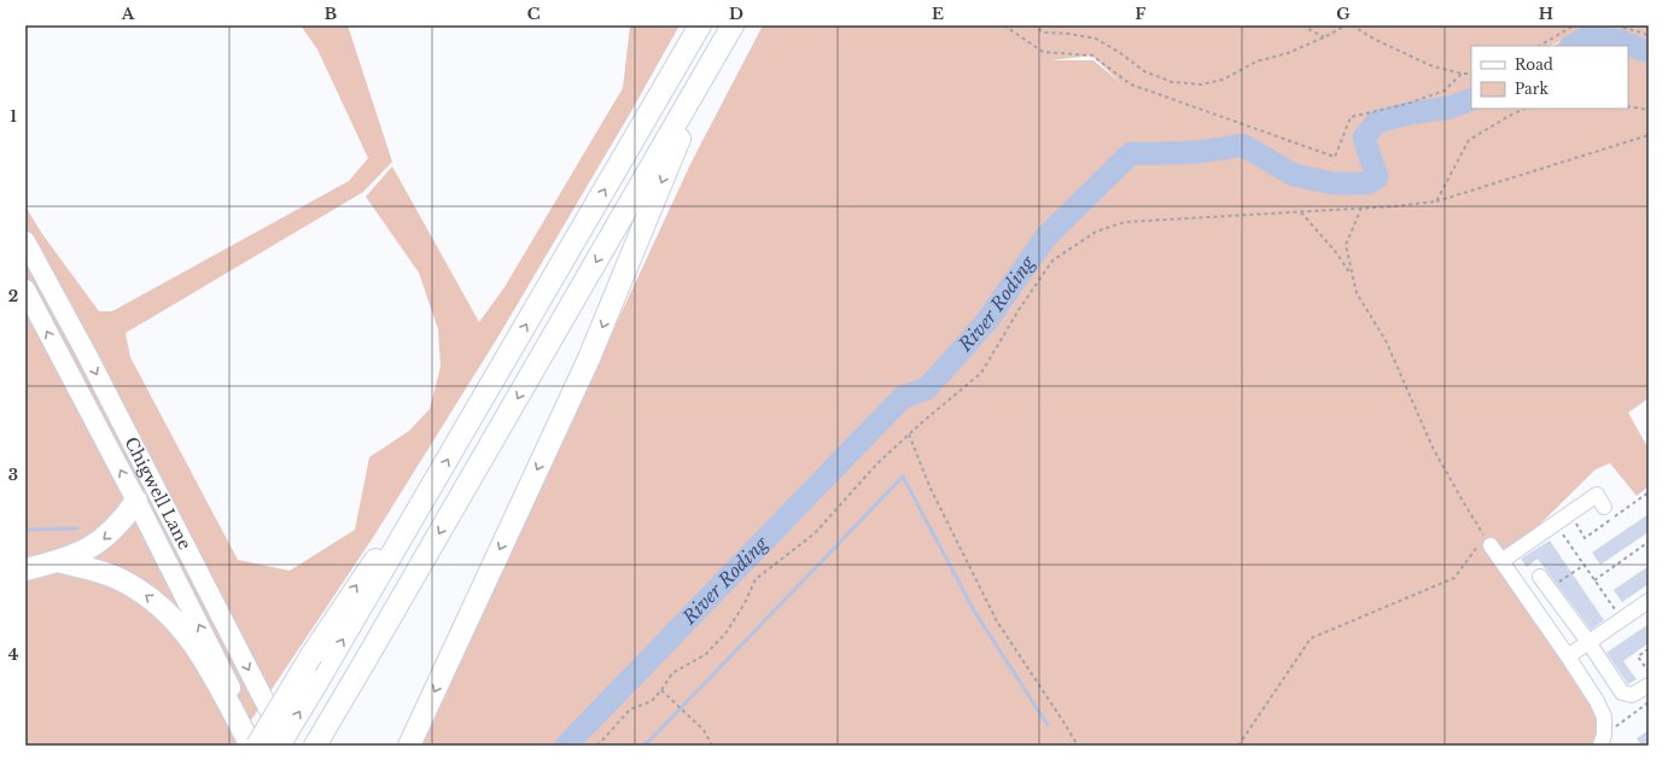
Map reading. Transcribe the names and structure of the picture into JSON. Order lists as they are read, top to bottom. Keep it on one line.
{"streets":{"main road":["Chigwell Lane"]},"water":["River Roding"],"legend":["Road","Park"],"grid":{"columns":["A","B","C","D","E","F","G","H"],"rows":["1","2","3","4"]}}
